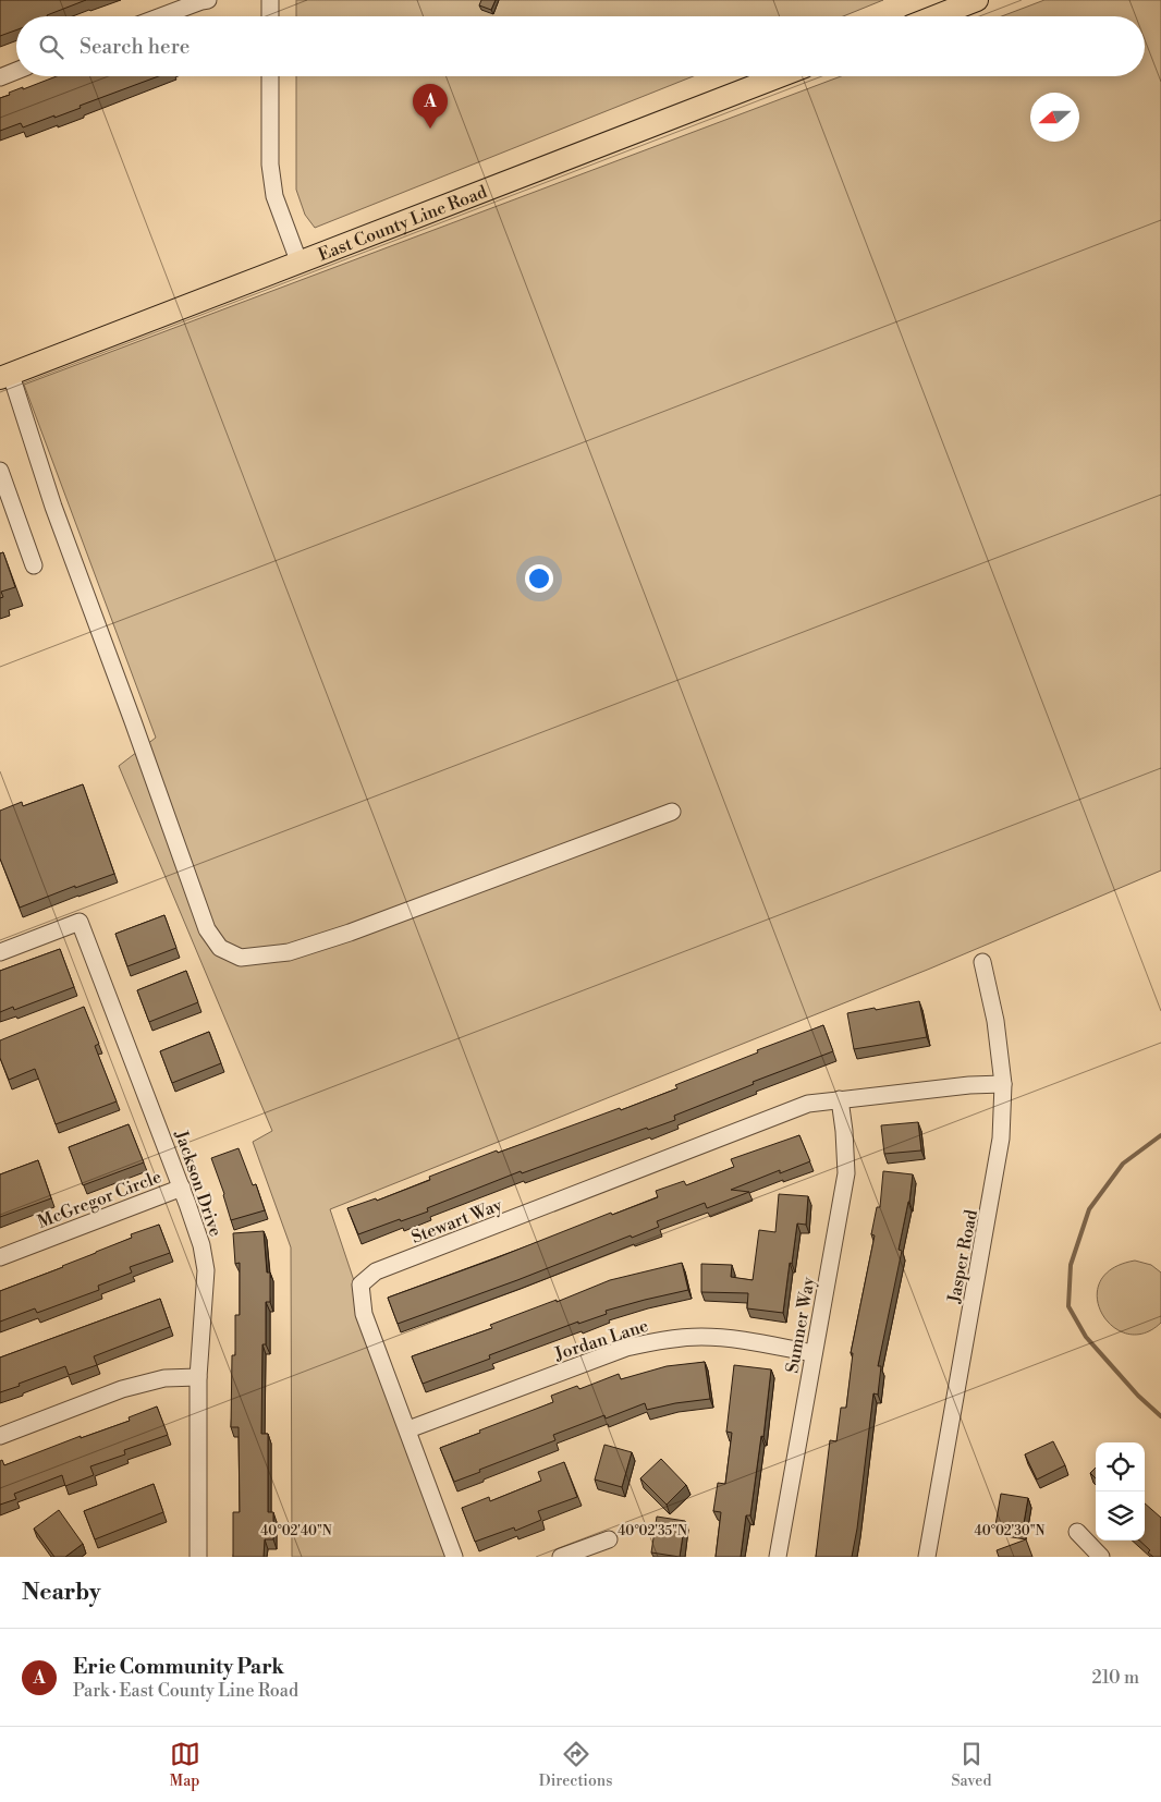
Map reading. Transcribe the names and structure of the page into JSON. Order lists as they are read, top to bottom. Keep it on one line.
{"streets":{"main road":["East County Line Road"],"street":["Jackson Drive","McGregor Circle","Stewart Way","Jasper Road","Sumner Way","Jordan Lane"]},"crossings":[["Jackson Drive","McGregor Circle"],["Stewart Way","Sumner Way"],["Stewart Way","Jordan Lane"],["Sumner Way","Jordan Lane"]],"north":"left","page":{"search":"Search here","pins":"A","heading":"Nearby","list":[{"mark":"A","name":"Erie Community Park","note":"Park · East County Line Road","value":"210 m"}],"nav":["Map","Directions","Saved"]},"coordinates":["40°02'40\"N","40°02'35\"N","40°02'30\"N"]}
